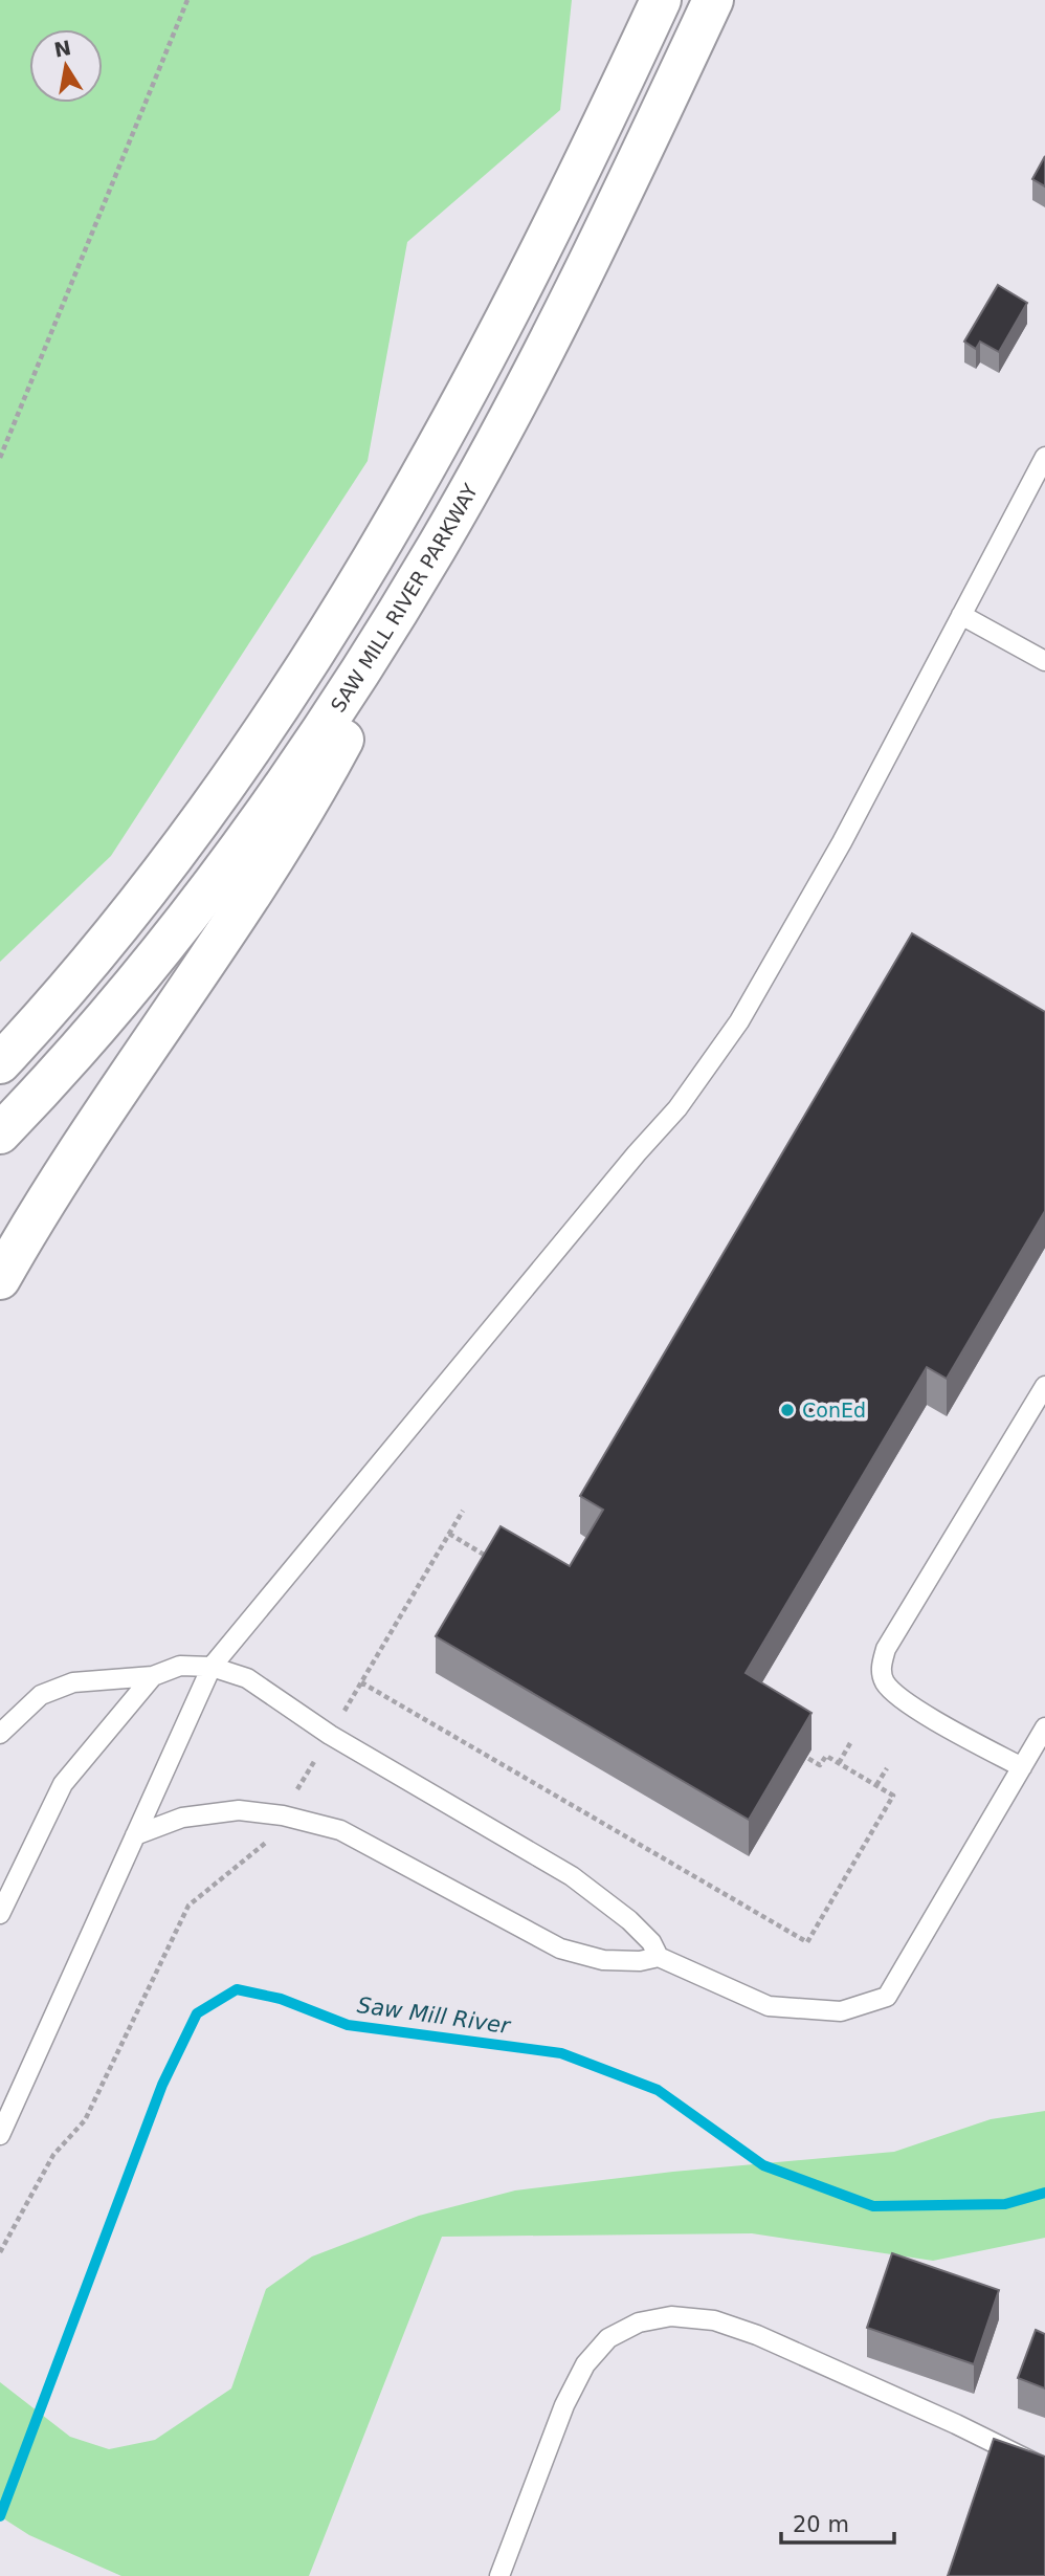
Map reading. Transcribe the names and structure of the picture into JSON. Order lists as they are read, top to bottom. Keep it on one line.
{"streets":{"highway":["SAW MILL RIVER PARKWAY"]},"water":["Saw Mill River"],"places":["ConEd"],"scale_bar":"20 m","north":"top"}
